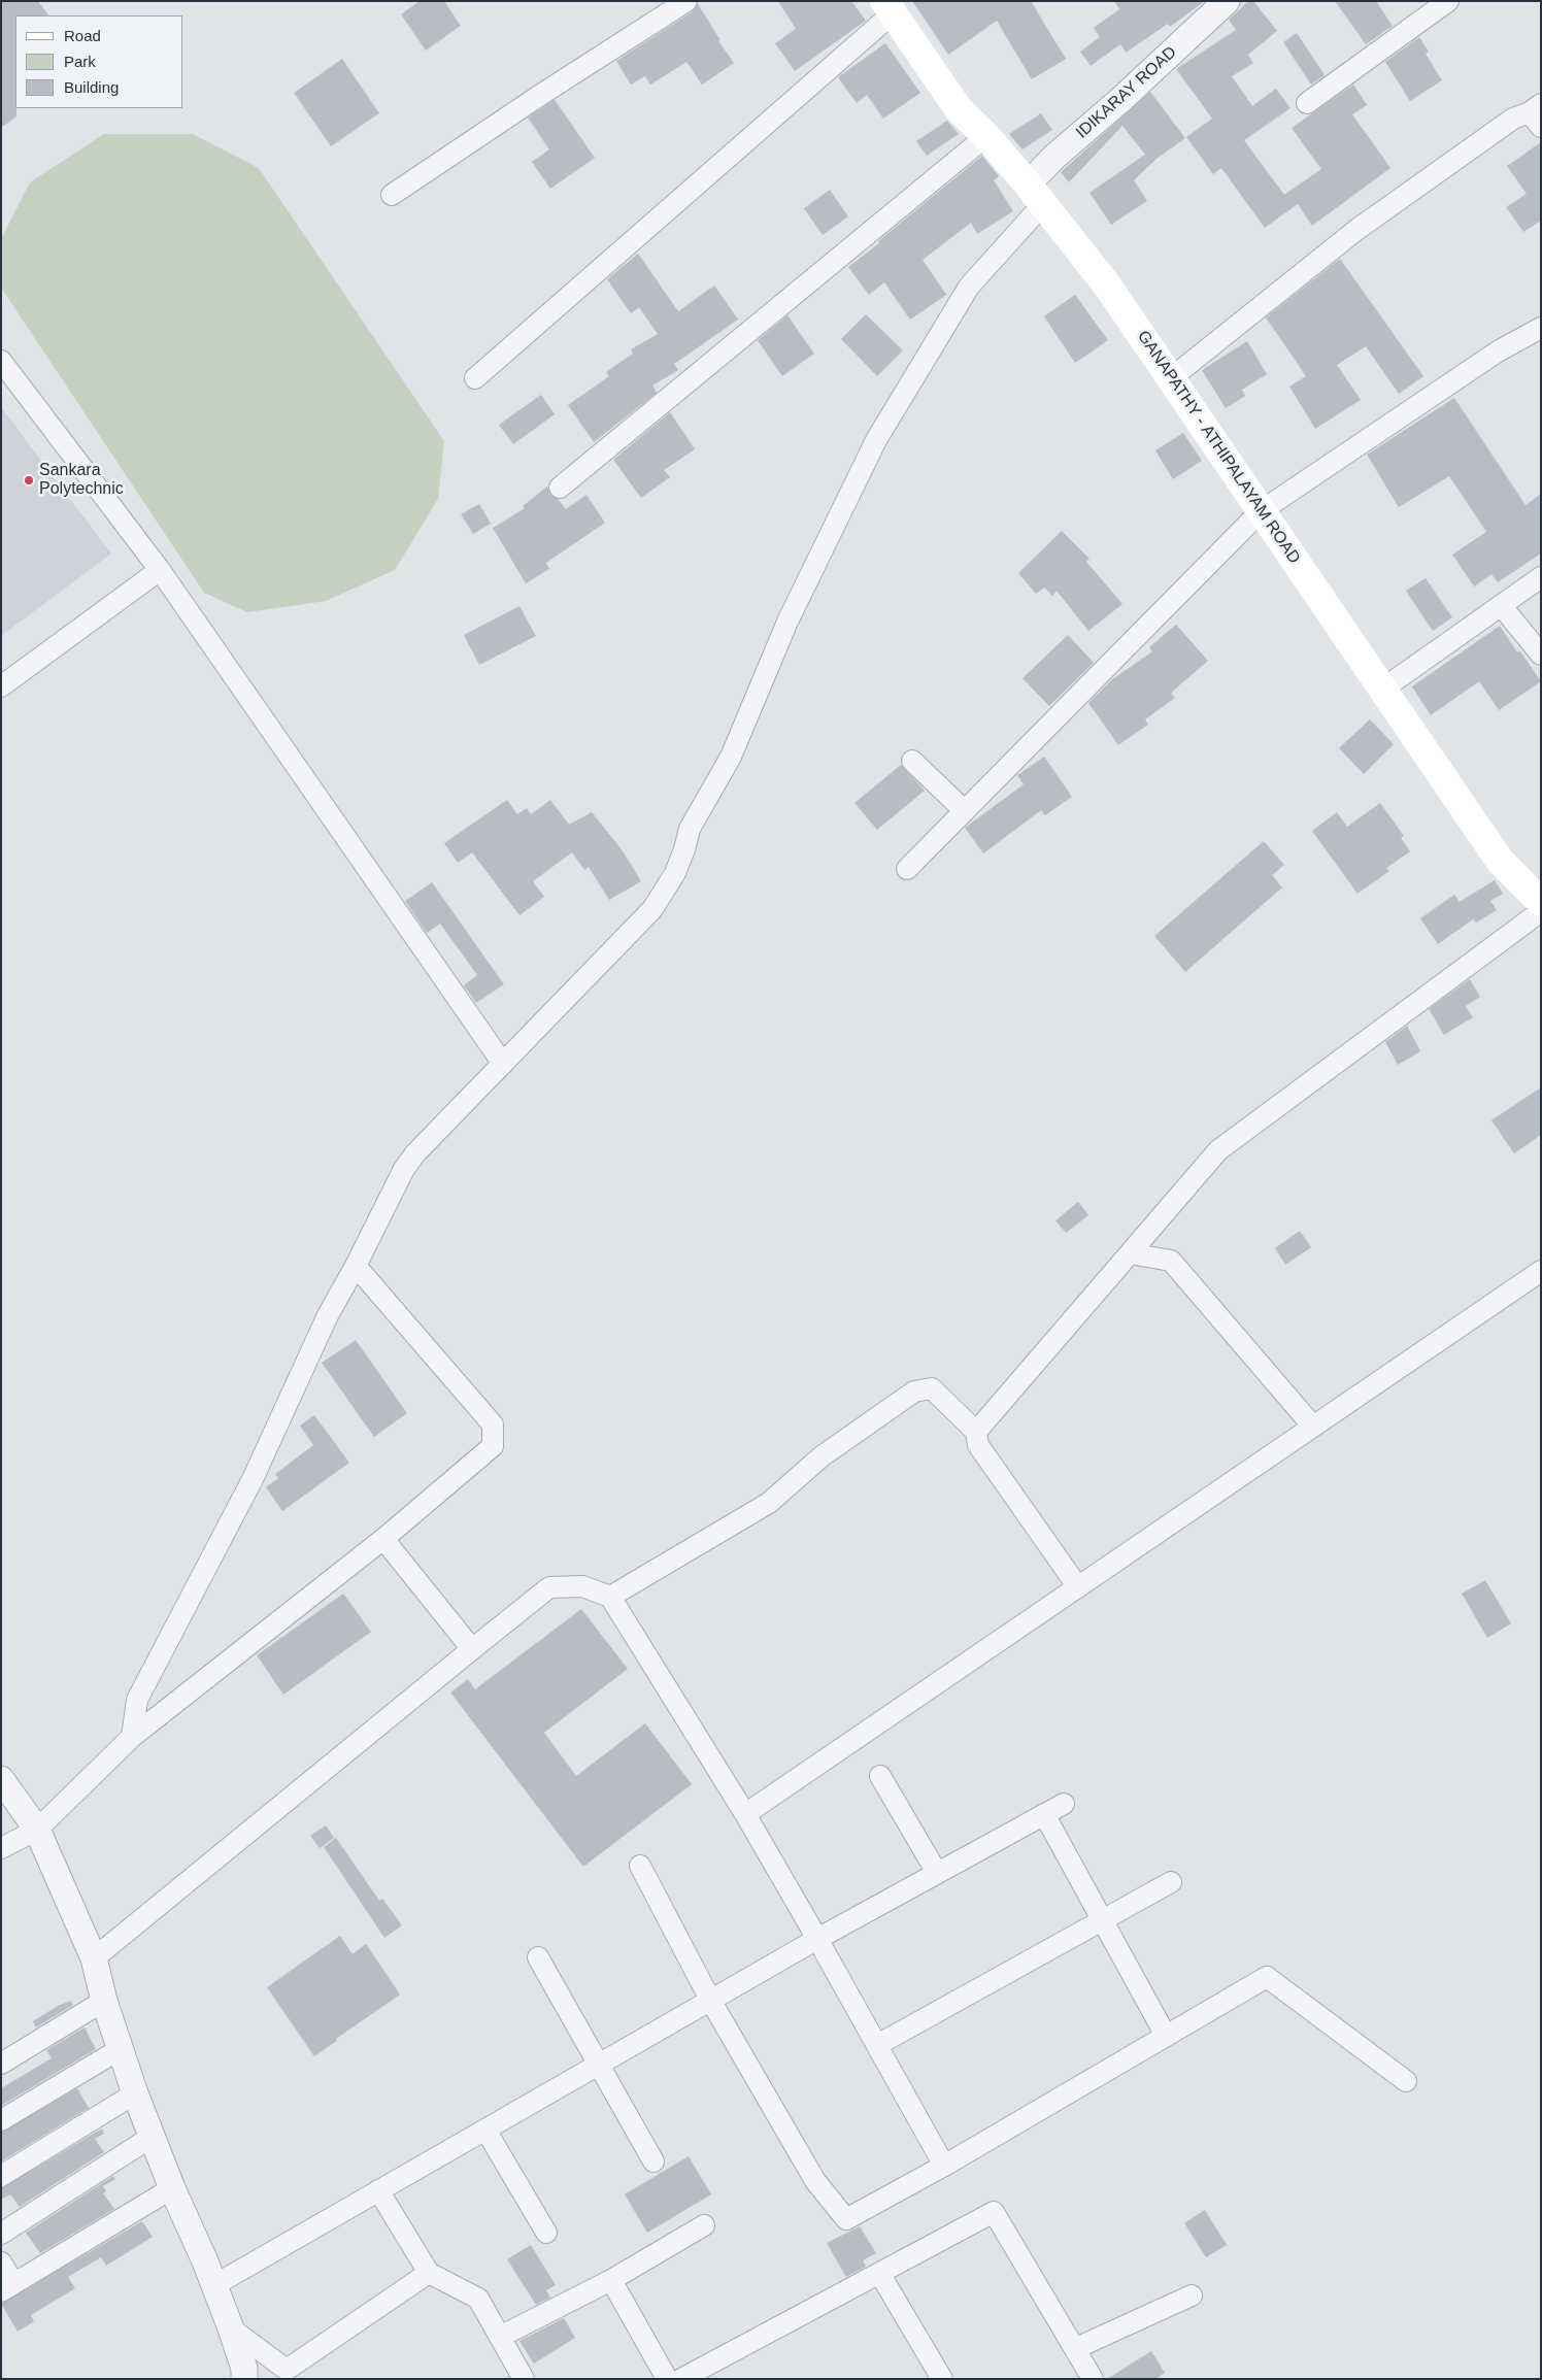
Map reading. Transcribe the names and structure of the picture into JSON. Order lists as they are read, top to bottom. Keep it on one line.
{"streets":{"main road":["GANAPATHY - ATHIPALAYAM ROAD"],"street":["IDIKARAY ROAD"]},"crossings":[["IDIKARAY ROAD","GANAPATHY - ATHIPALAYAM ROAD"]],"places":["Sankara Polytechnic"],"legend":["Road","Park","Building"]}
